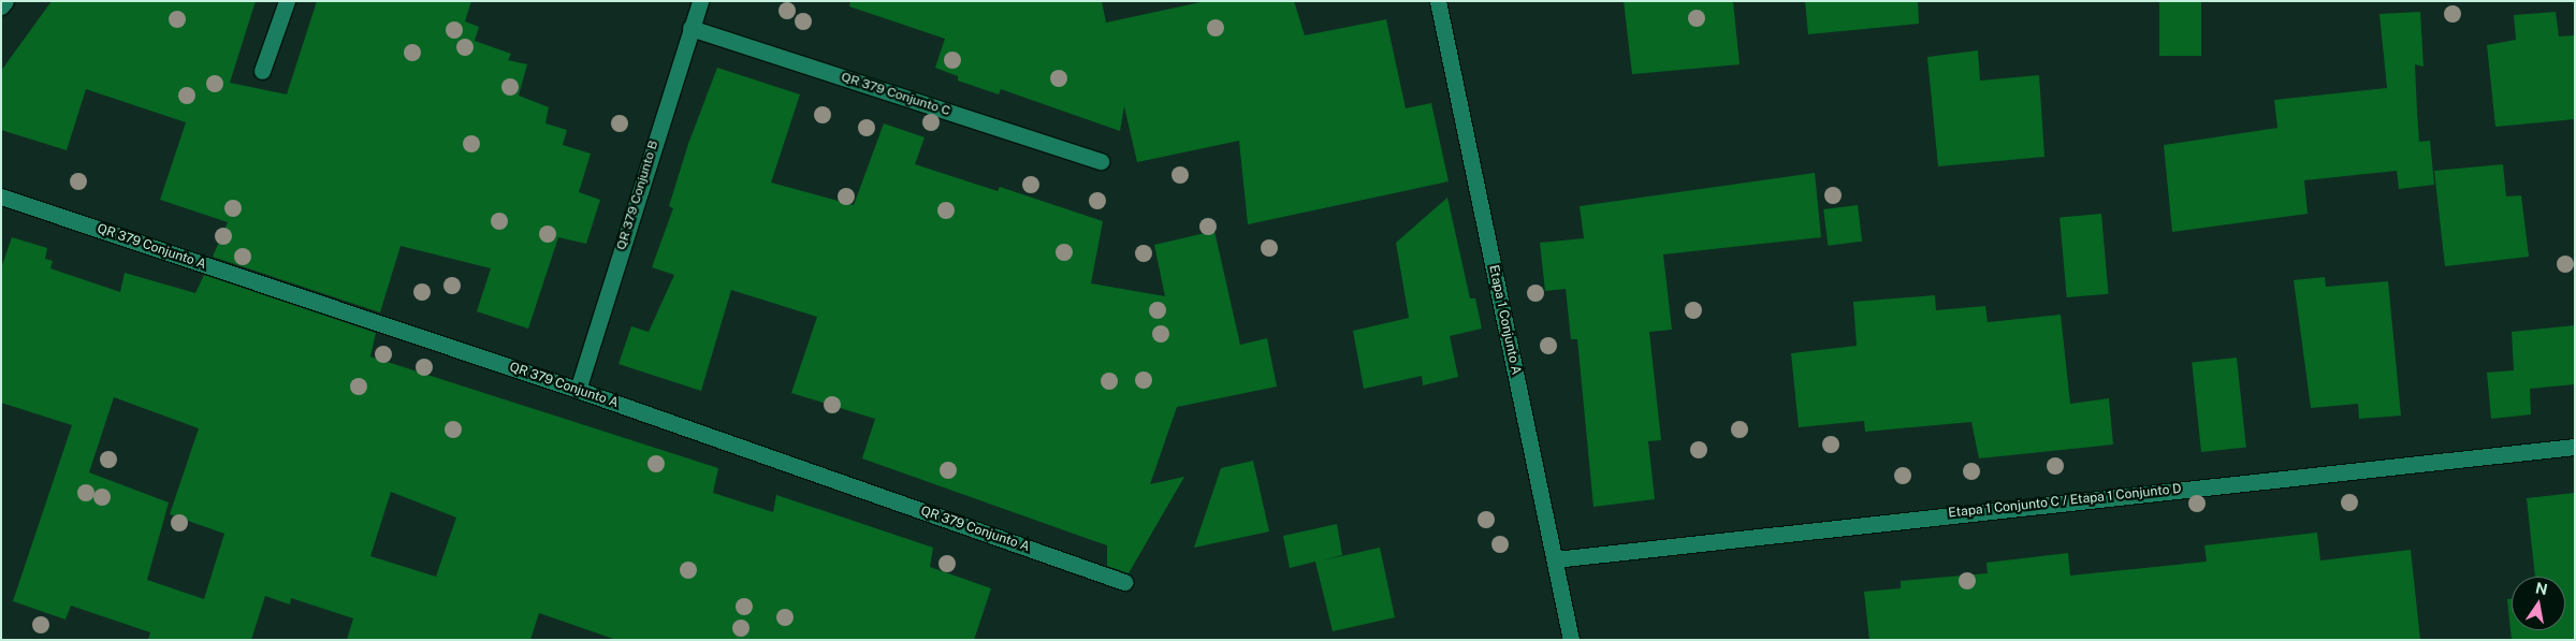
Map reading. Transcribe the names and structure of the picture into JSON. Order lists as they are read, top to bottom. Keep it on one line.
{"streets":{"street":["QR 379 Conjunto C","QR 379 Conjunto B","QR 379 Conjunto A","Etapa 1 Conjunto A","Etapa 1 Conjunto C / Etapa 1 Conjunto D"]},"crossings":[["QR 379 Conjunto C","QR 379 Conjunto B"],["QR 379 Conjunto B","QR 379 Conjunto A"],["Etapa 1 Conjunto A","Etapa 1 Conjunto C / Etapa 1 Conjunto D"]],"north":"top"}
